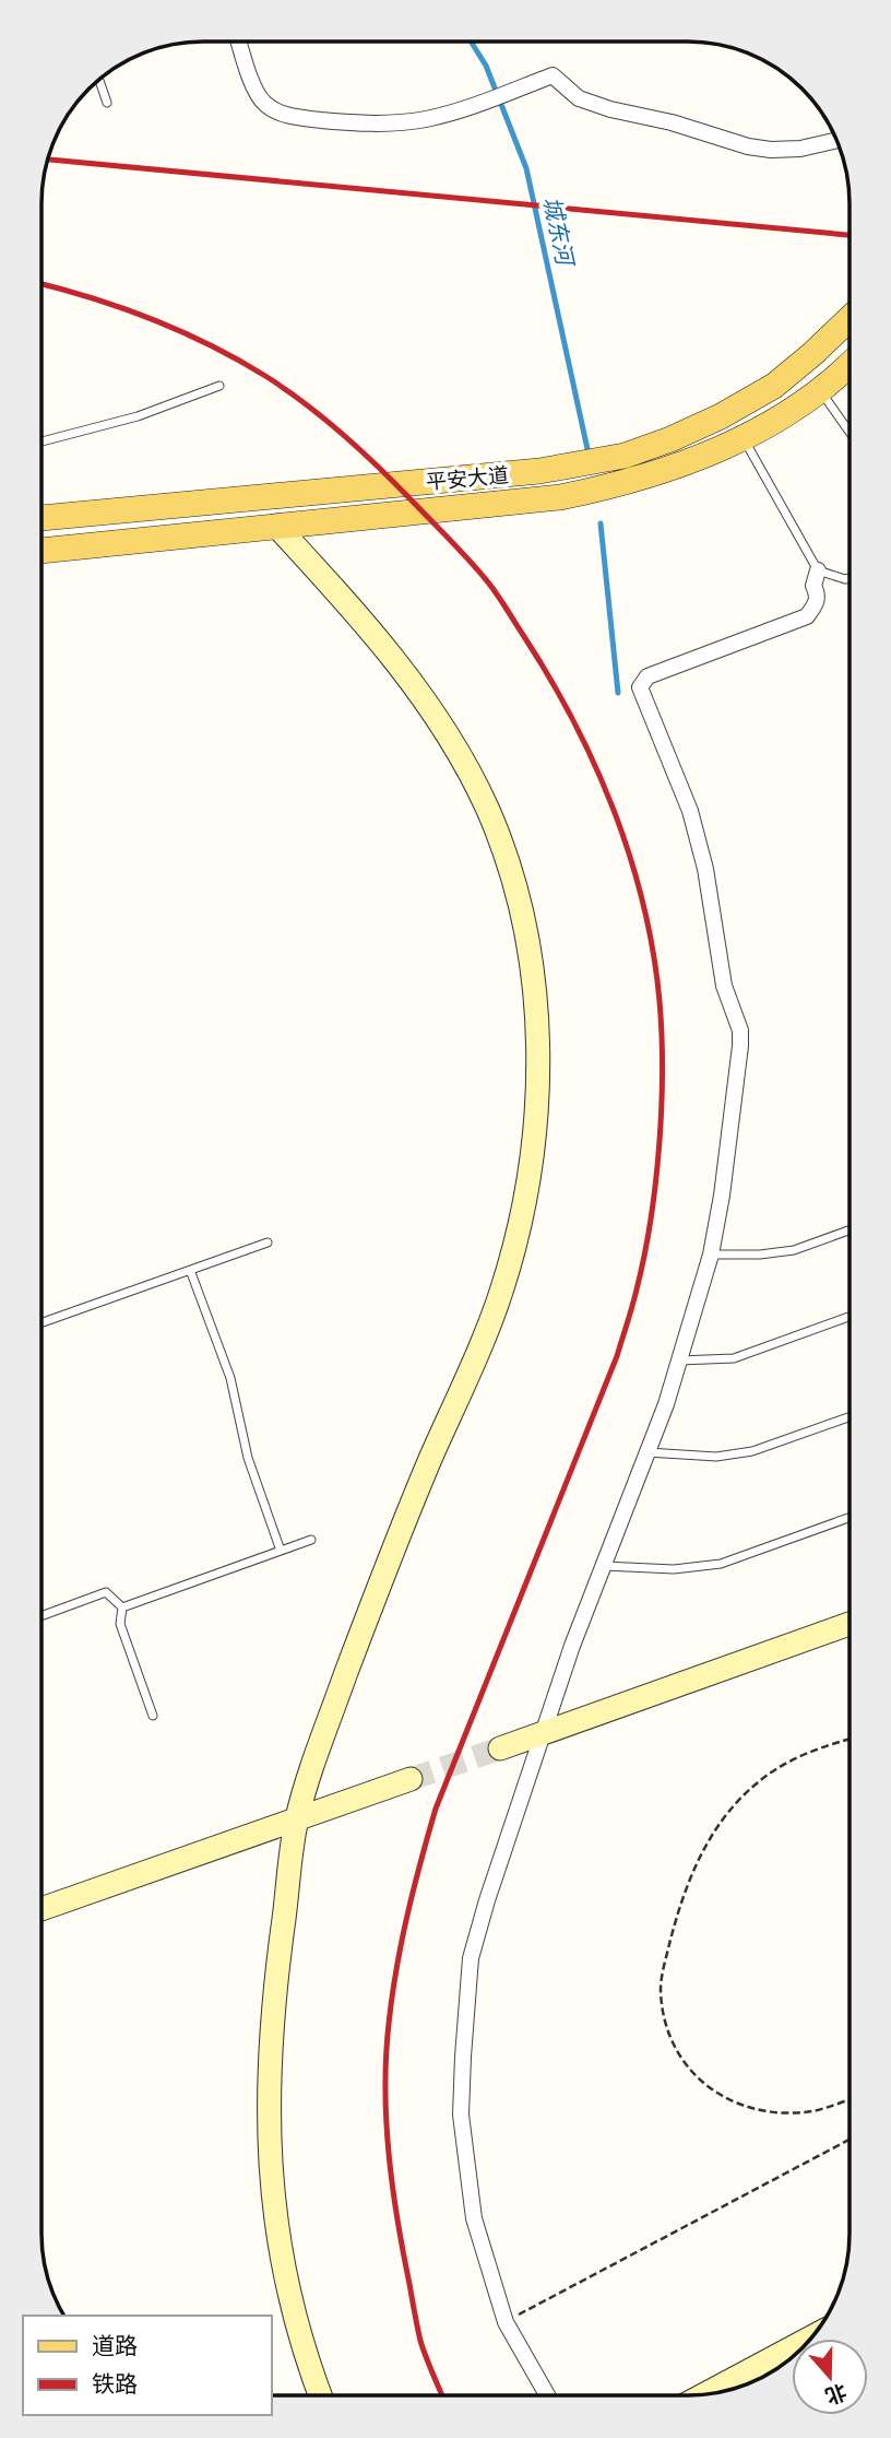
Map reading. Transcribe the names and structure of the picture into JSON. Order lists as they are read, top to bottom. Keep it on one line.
{"streets":{"main road":["平安大道"]},"water":["城东河"],"legend":["道路","铁路"],"north":"bottom"}
